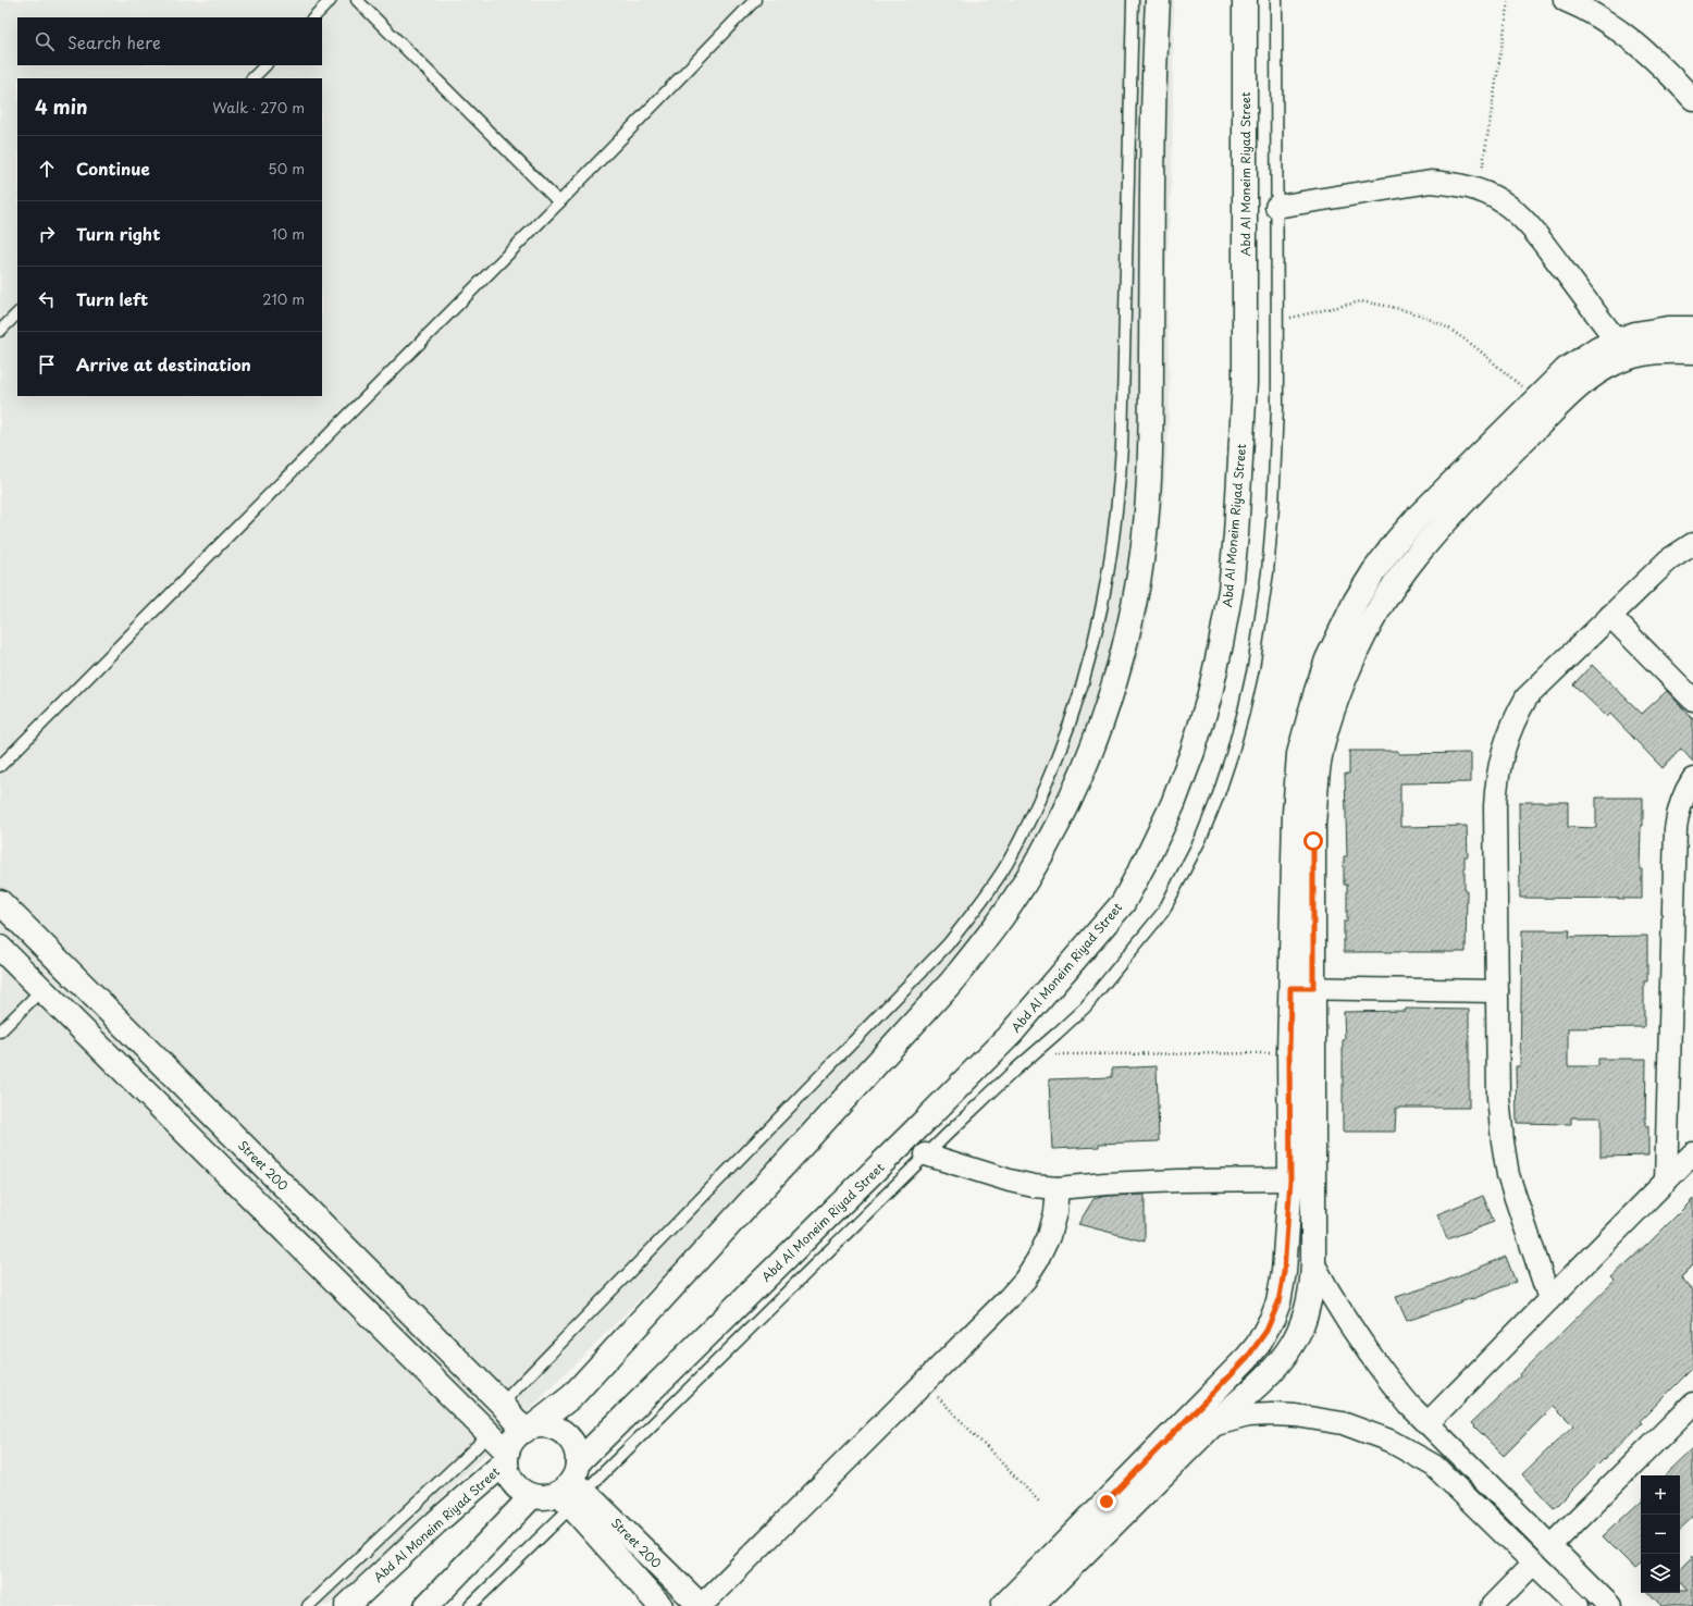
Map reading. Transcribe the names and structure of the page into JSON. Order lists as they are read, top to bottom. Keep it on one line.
{"streets":{"street":["Abd Al Moneim Riyad Street","Street 200"]},"crossings":[["Abd Al Moneim Riyad Street","Street 200"]],"page":{"search":"Search here","heading":["4 min","Walk · 270 m"],"list":[["Continue","50 m"],["Turn right","10 m"],["Turn left","210 m"],"Arrive at destination"],"map_buttons":["+","−"]}}
